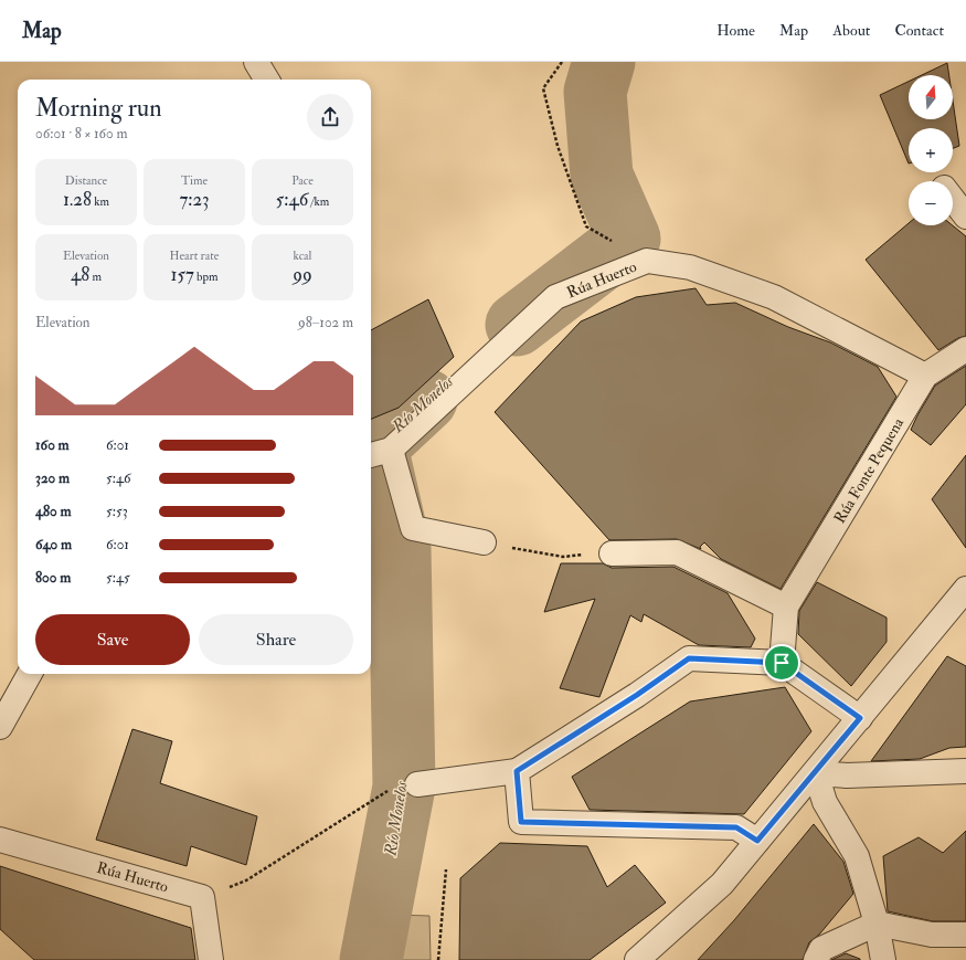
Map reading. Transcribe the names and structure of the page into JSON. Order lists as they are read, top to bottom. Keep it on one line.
{"streets":{"street":["Rúa Huerto","Rúa Fonte Pequena"]},"crossings":[["Rúa Huerto","Rúa Fonte Pequena"]],"water":["Río Monelos"],"north":"top","page":{"header":"Map","nav":["Home","Map","About","Contact"],"map_buttons":["+","−"],"heading":["Morning run","06:01 · 8 × 160 m"],"stats":[["Distance","1.28 km"],["Time","7:23"],["Pace","5:46 /km"],["Elevation","48 m"],["Heart rate","157 bpm"],["kcal","99"]],"chart":["Elevation","98–102 m"],"list":[{"name":"160 m","note":"6:01"},{"name":"320 m","note":"5:46"},{"name":"480 m","note":"5:53"},{"name":"640 m","note":"6:01"},{"name":"800 m","note":"5:45"}],"buttons":["Save","Share"]}}
